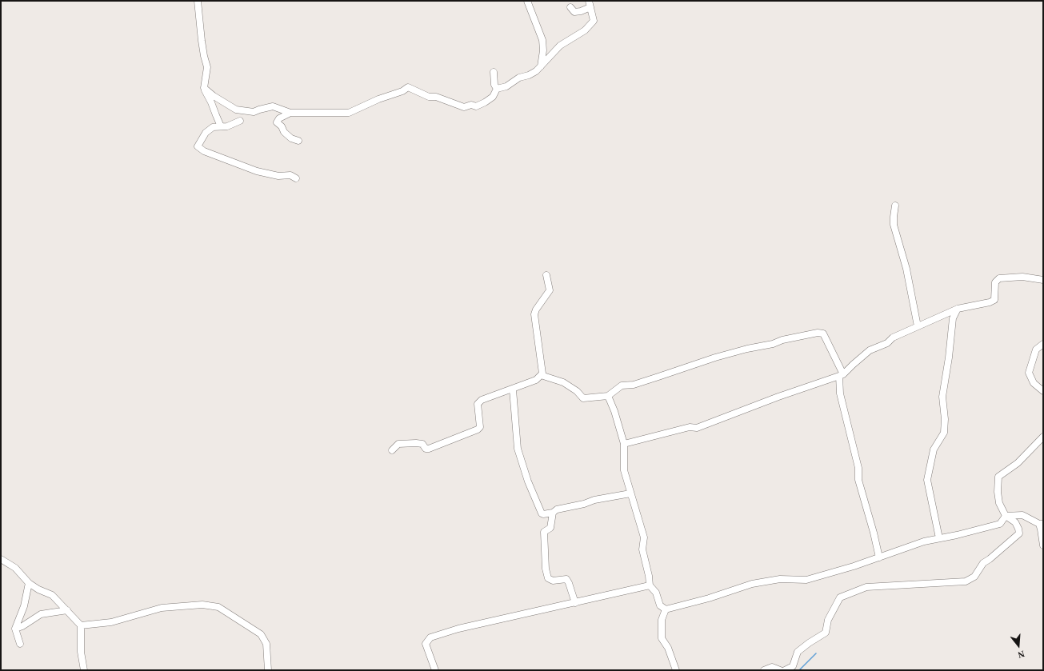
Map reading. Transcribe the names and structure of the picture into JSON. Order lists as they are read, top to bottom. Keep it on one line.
{"north":"bottom"}
